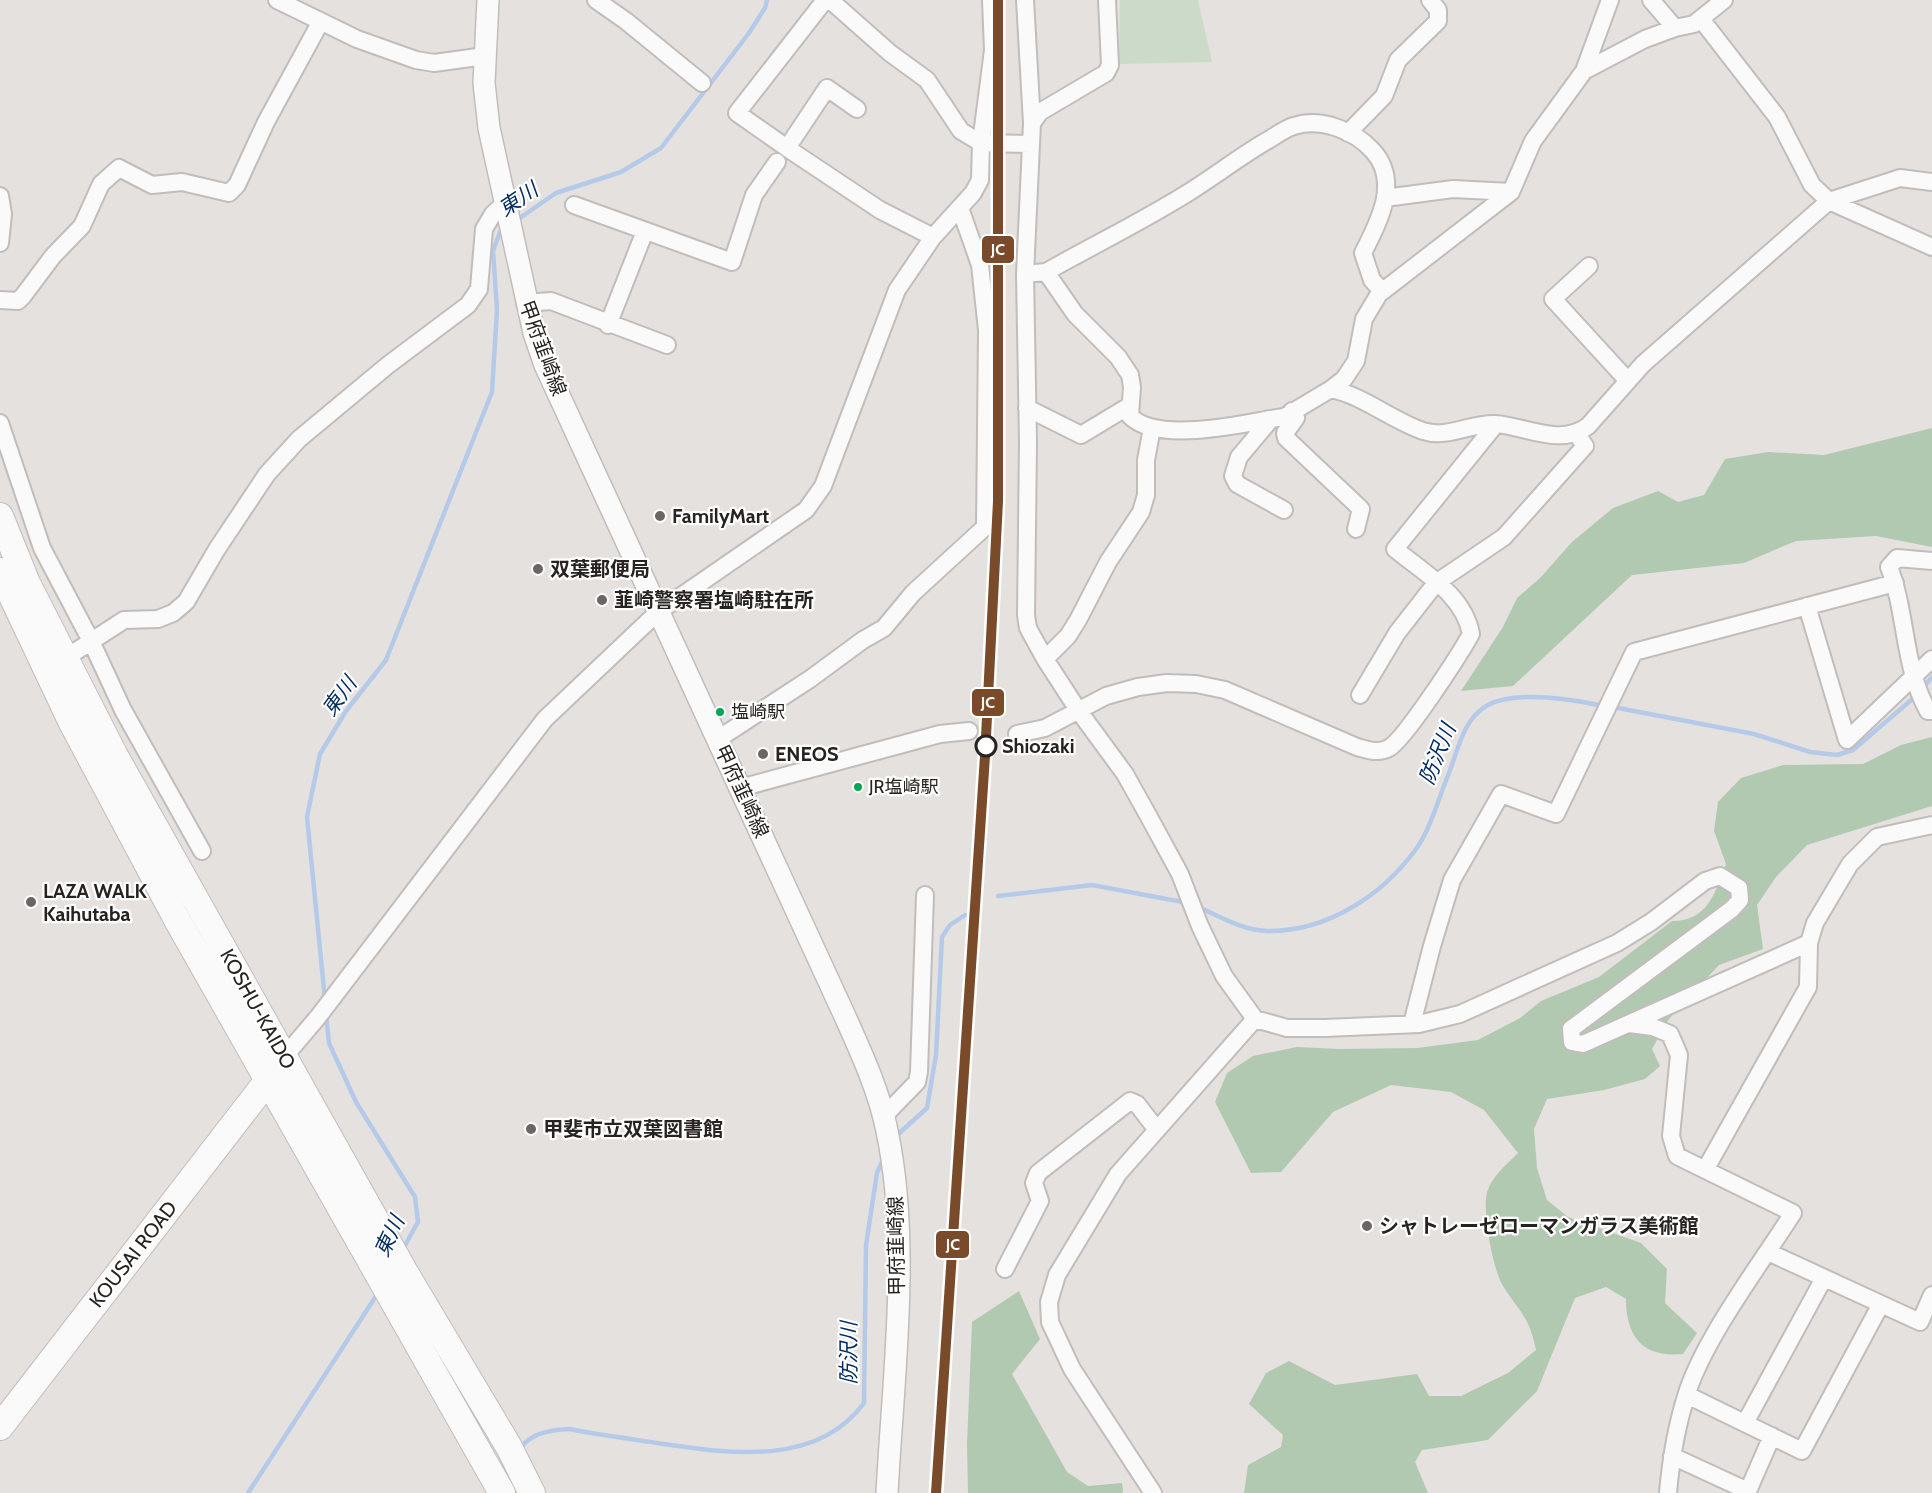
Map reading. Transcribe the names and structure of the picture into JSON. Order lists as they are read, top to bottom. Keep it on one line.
{"streets":{"highway":["KOSHU-KAIDO","KOUSAI ROAD"],"main road":["甲府韮崎線"]},"crossings":[["KOSHU-KAIDO","KOUSAI ROAD"]],"water":["東川","防沢川"],"places":["FamilyMart","双葉郵便局","韮崎警察署塩崎駐在所","塩崎駅","Shiozaki","ENEOS","JR塩崎駅","LAZA WALK Kaihutaba","甲斐市立双葉図書館","シャトレーゼローマンガラス美術館"],"lines":["transit line JC"]}
